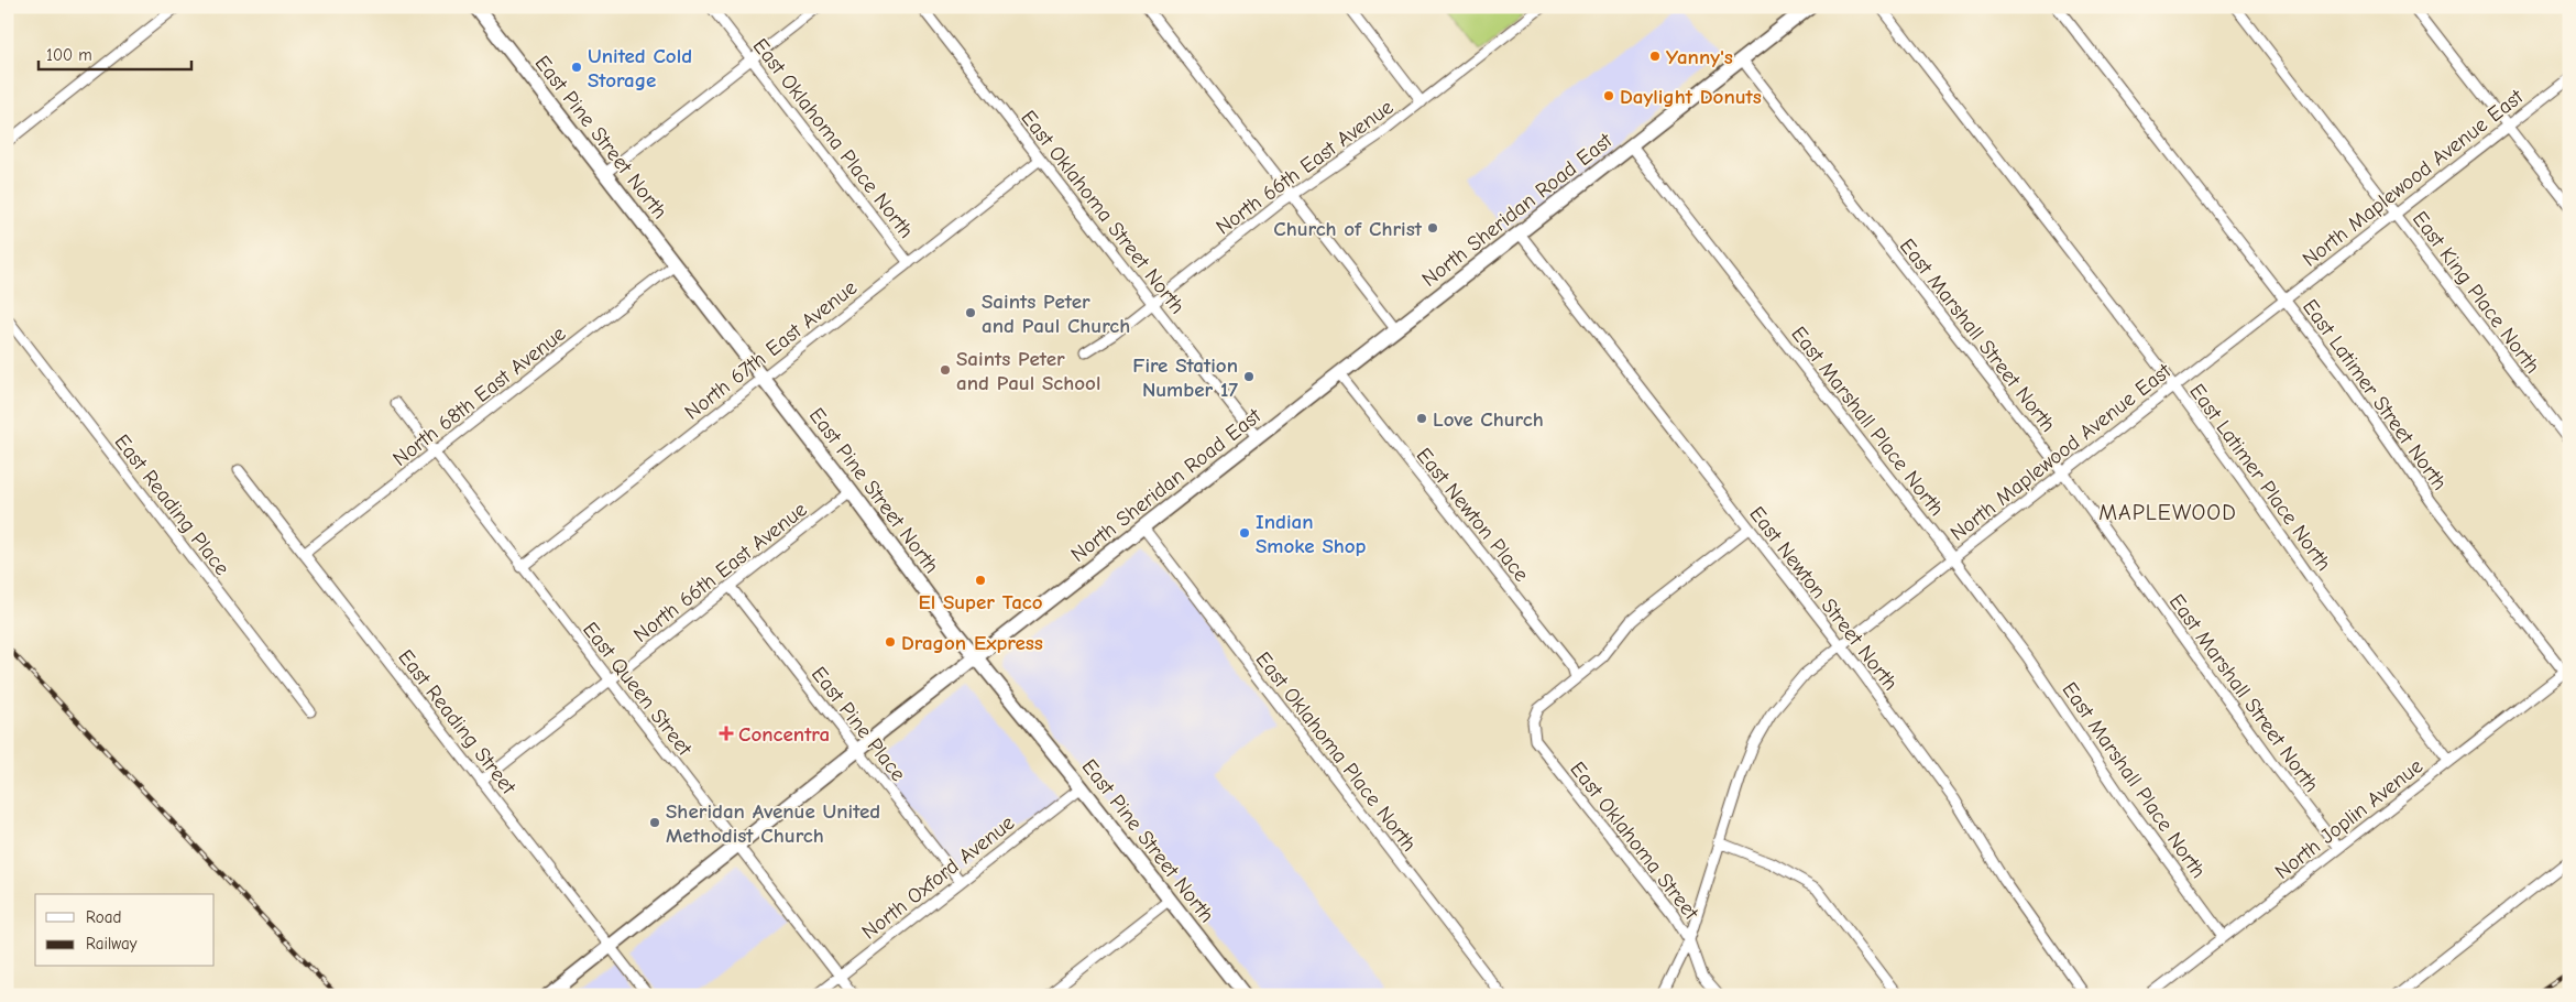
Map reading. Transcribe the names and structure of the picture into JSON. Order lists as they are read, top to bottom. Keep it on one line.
{"streets":{"main road":["East Pine Street North","North Sheridan Road East"],"street":["East Oklahoma Place North","North 66th East Avenue","North Maplewood Avenue East","East Oklahoma Street North","East King Place North","East Marshall Street North","North 67th East Avenue","East Latimer Street North","North 68th East Avenue","East Marshall Place North","East Latimer Place North","East Reading Place","East Newton Place","East Newton Street North","East Queen Street","East Reading Street","East Pine Place","North Joplin Avenue","East Oklahoma Street","North Oxford Avenue"]},"crossings":[["East Pine Street North","North 66th East Avenue"],["East Pine Street North","North Sheridan Road East"],["East Pine Street North","North 67th East Avenue"],["East Pine Street North","North 68th East Avenue"],["East Pine Street North","North Oxford Avenue"],["East Oklahoma Place North","North Sheridan Road East"],["East Oklahoma Place North","North 67th East Avenue"],["North 66th East Avenue","East Oklahoma Street North"],["North 66th East Avenue","East Queen Street"],["North 66th East Avenue","East Reading Street"],["North 66th East Avenue","East Pine Place"],["North Maplewood Avenue East","East King Place North"],["North Maplewood Avenue East","East Marshall Street North"],["North Maplewood Avenue East","East Latimer Street North"],["North Maplewood Avenue East","East Marshall Place North"],["North Maplewood Avenue East","East Latimer Place North"],["North Maplewood Avenue East","East Newton Street North"],["North Maplewood Avenue East","East Oklahoma Street"],["North Sheridan Road East","East Oklahoma Street North"],["North Sheridan Road East","East Marshall Street North"],["North Sheridan Road East","East Marshall Place North"],["North Sheridan Road East","East Newton Place"],["North Sheridan Road East","East Newton Street North"],["North Sheridan Road East","East Queen Street"],["North Sheridan Road East","East Reading Street"],["North Sheridan Road East","East Pine Place"],["East Oklahoma Street North","North 67th East Avenue"],["East Marshall Street North","North Joplin Avenue"],["North 67th East Avenue","East Queen Street"],["East Latimer Street North","North Joplin Avenue"],["North 68th East Avenue","East Queen Street"],["North 68th East Avenue","East Reading Street"],["East Marshall Place North","North Joplin Avenue"],["East Latimer Place North","North Joplin Avenue"],["East Newton Place","East Oklahoma Street"],["East Queen Street","North Oxford Avenue"],["East Pine Place","North Oxford Avenue"]],"districts":["MAPLEWOOD"],"places":{"other":["Yanny's","United Cold Storage","Daylight Donuts","Church of Christ","Saints Peter and Paul Church","Saints Peter and Paul School","Fire Station Number 17","Love Church","Indian Smoke Shop","El Super Taco","Dragon Express","Sheridan Avenue United Methodist Church"],"health":["Concentra"]},"legend":["Road","Railway"],"scale_bar":"100 m"}
